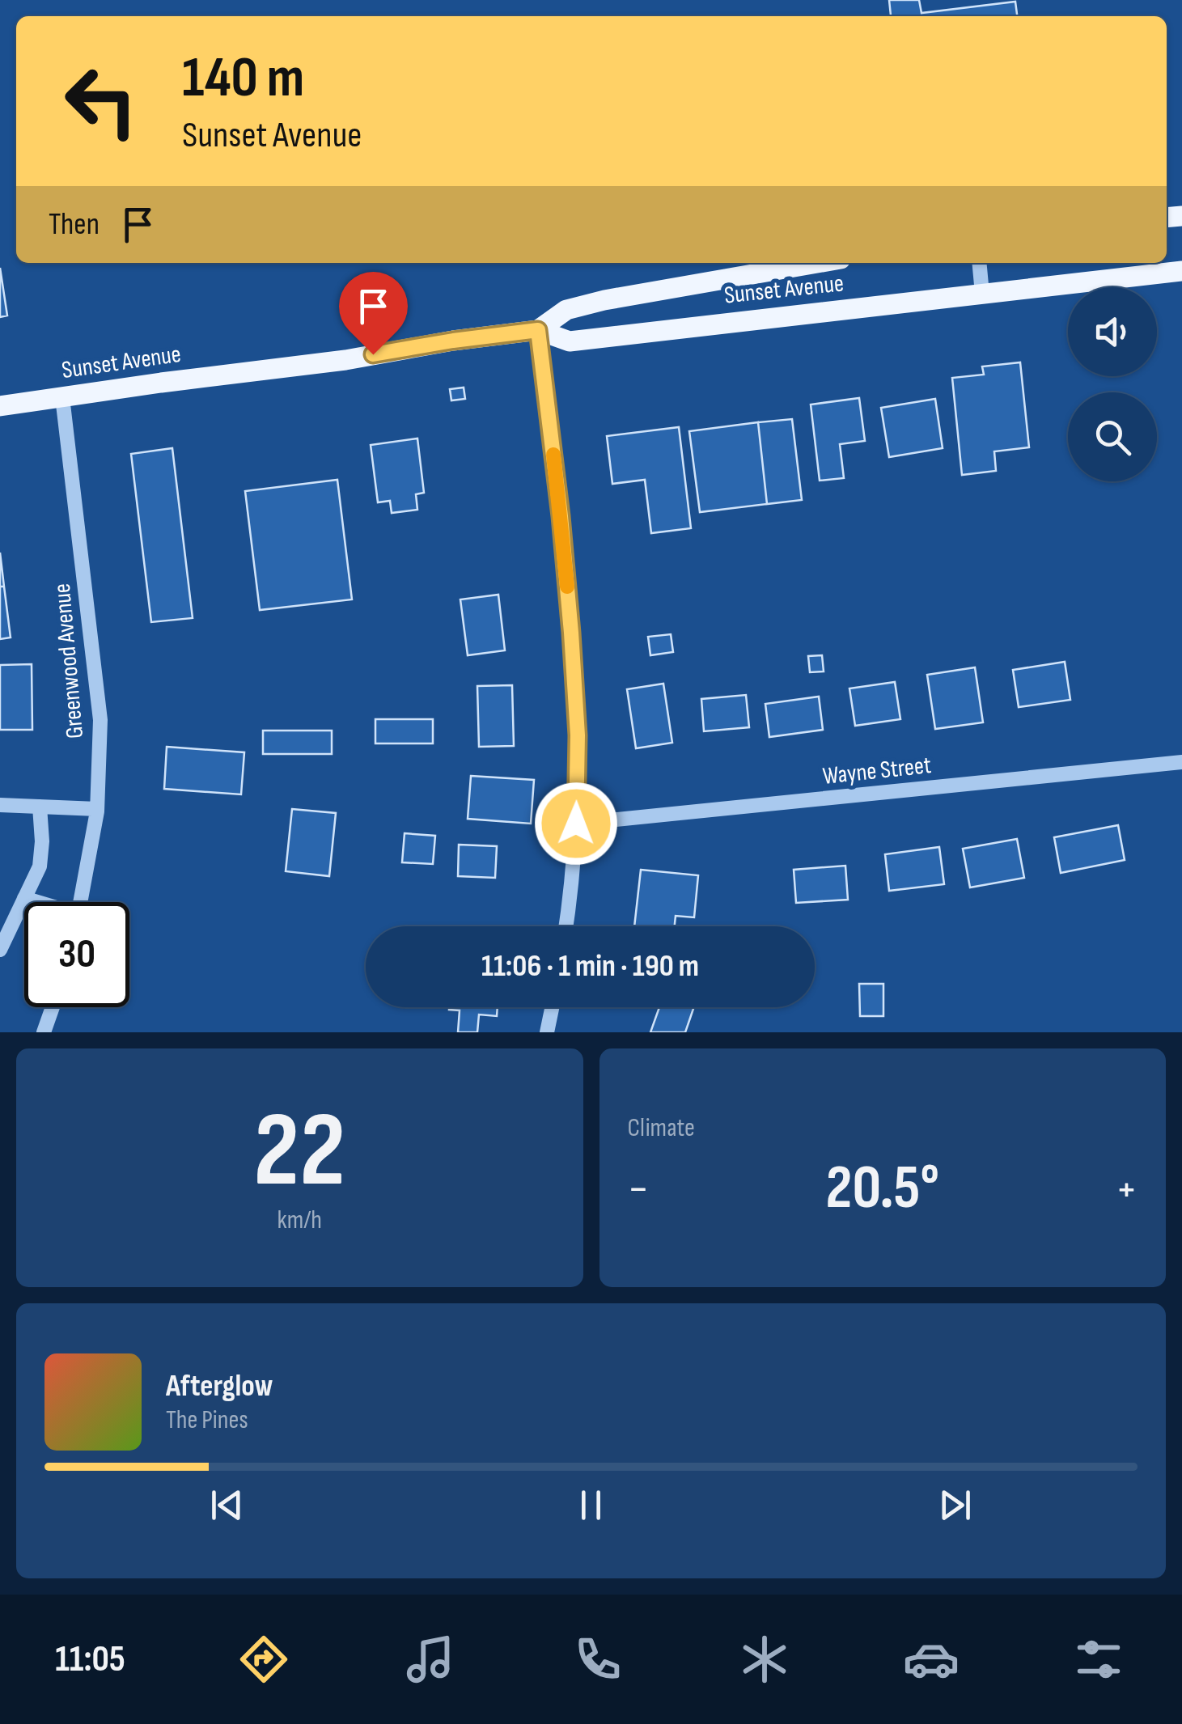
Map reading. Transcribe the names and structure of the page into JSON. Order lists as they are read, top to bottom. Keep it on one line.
{"streets":{"main road":["Sunset Avenue"],"street":["Greenwood Avenue","Wayne Street"]},"crossings":[["Sunset Avenue","Greenwood Avenue"]],"page":{"turn":["140 m","Sunset Avenue"],"then":"Then","limit":"30","trip":"11:06 · 1 min · 190 m","tile":[["22","km/h"],"Climate"],"heat":["−","20.5°","+"],"song":["Afterglow","The Pines"],"tabs":"11:05"}}
